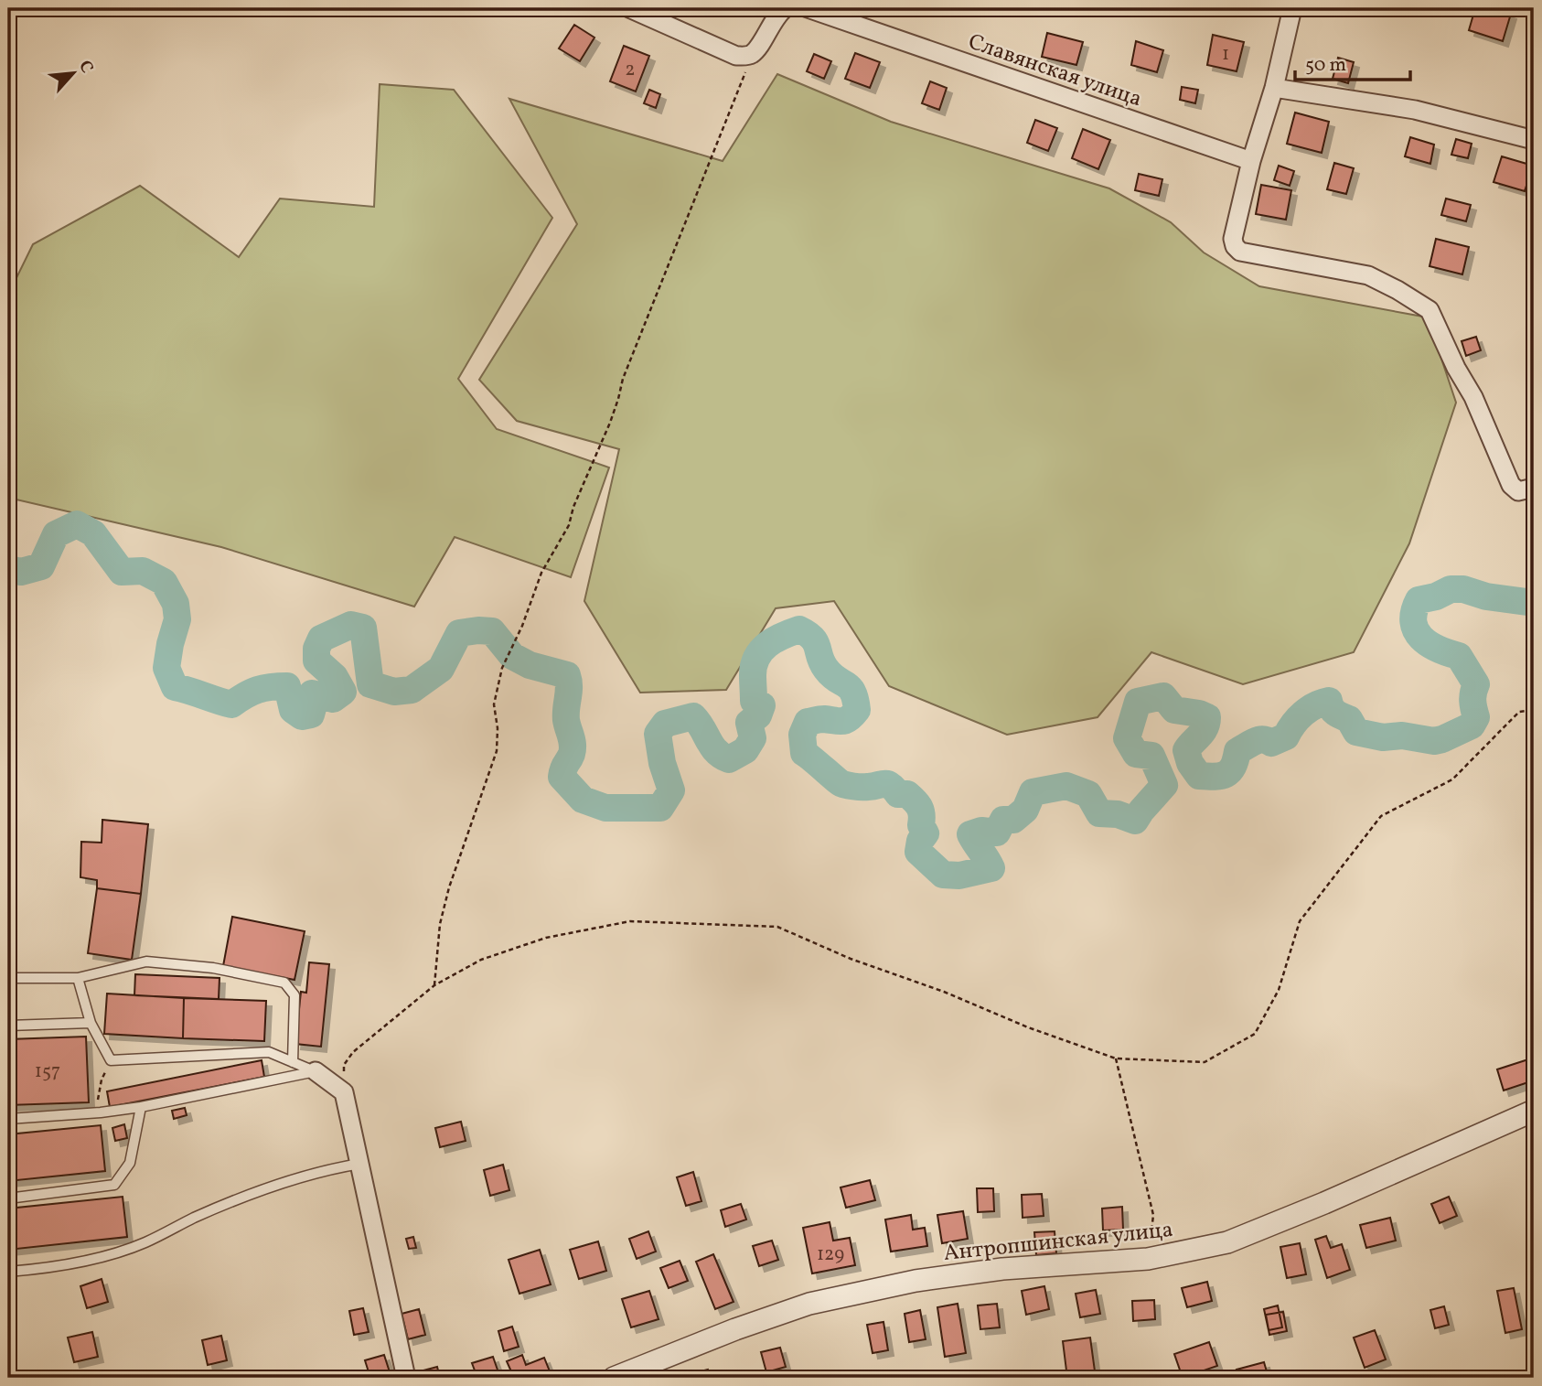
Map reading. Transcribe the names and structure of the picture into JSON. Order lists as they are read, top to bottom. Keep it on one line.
{"streets":{"street":["Славянская улица","Антропшинская улица"]},"house_numbers":["1","2","157","129"],"scale_bar":"50 m","north":"top right"}
